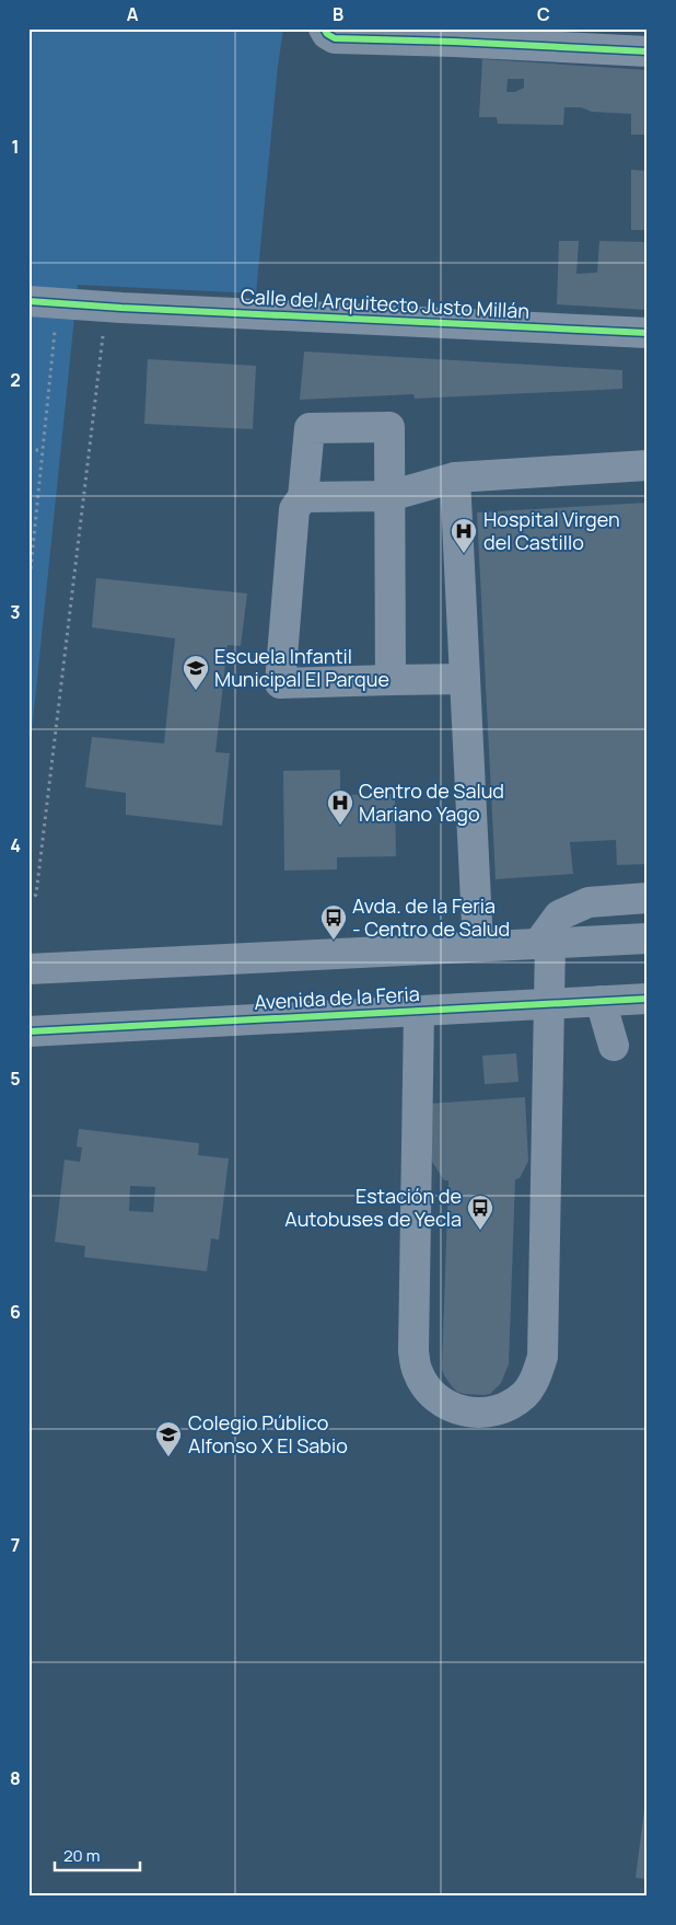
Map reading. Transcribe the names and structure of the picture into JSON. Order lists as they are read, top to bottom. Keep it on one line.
{"streets":{"street":["Calle del Arquitecto Justo Millán","Avenida de la Feria"]},"places":{"hospital":["Hospital Virgen del Castillo","Centro de Salud Mariano Yago"],"school or university":["Escuela Infantil Municipal El Parque","Colegio Público Alfonso X El Sabio"],"bus stop":["Avda. de la Feria - Centro de Salud","Estación de Autobuses de Yecla"]},"scale_bar":"20 m","grid":{"columns":["A","B","C"],"rows":["1","2","3","4","5","6","7","8"]}}
